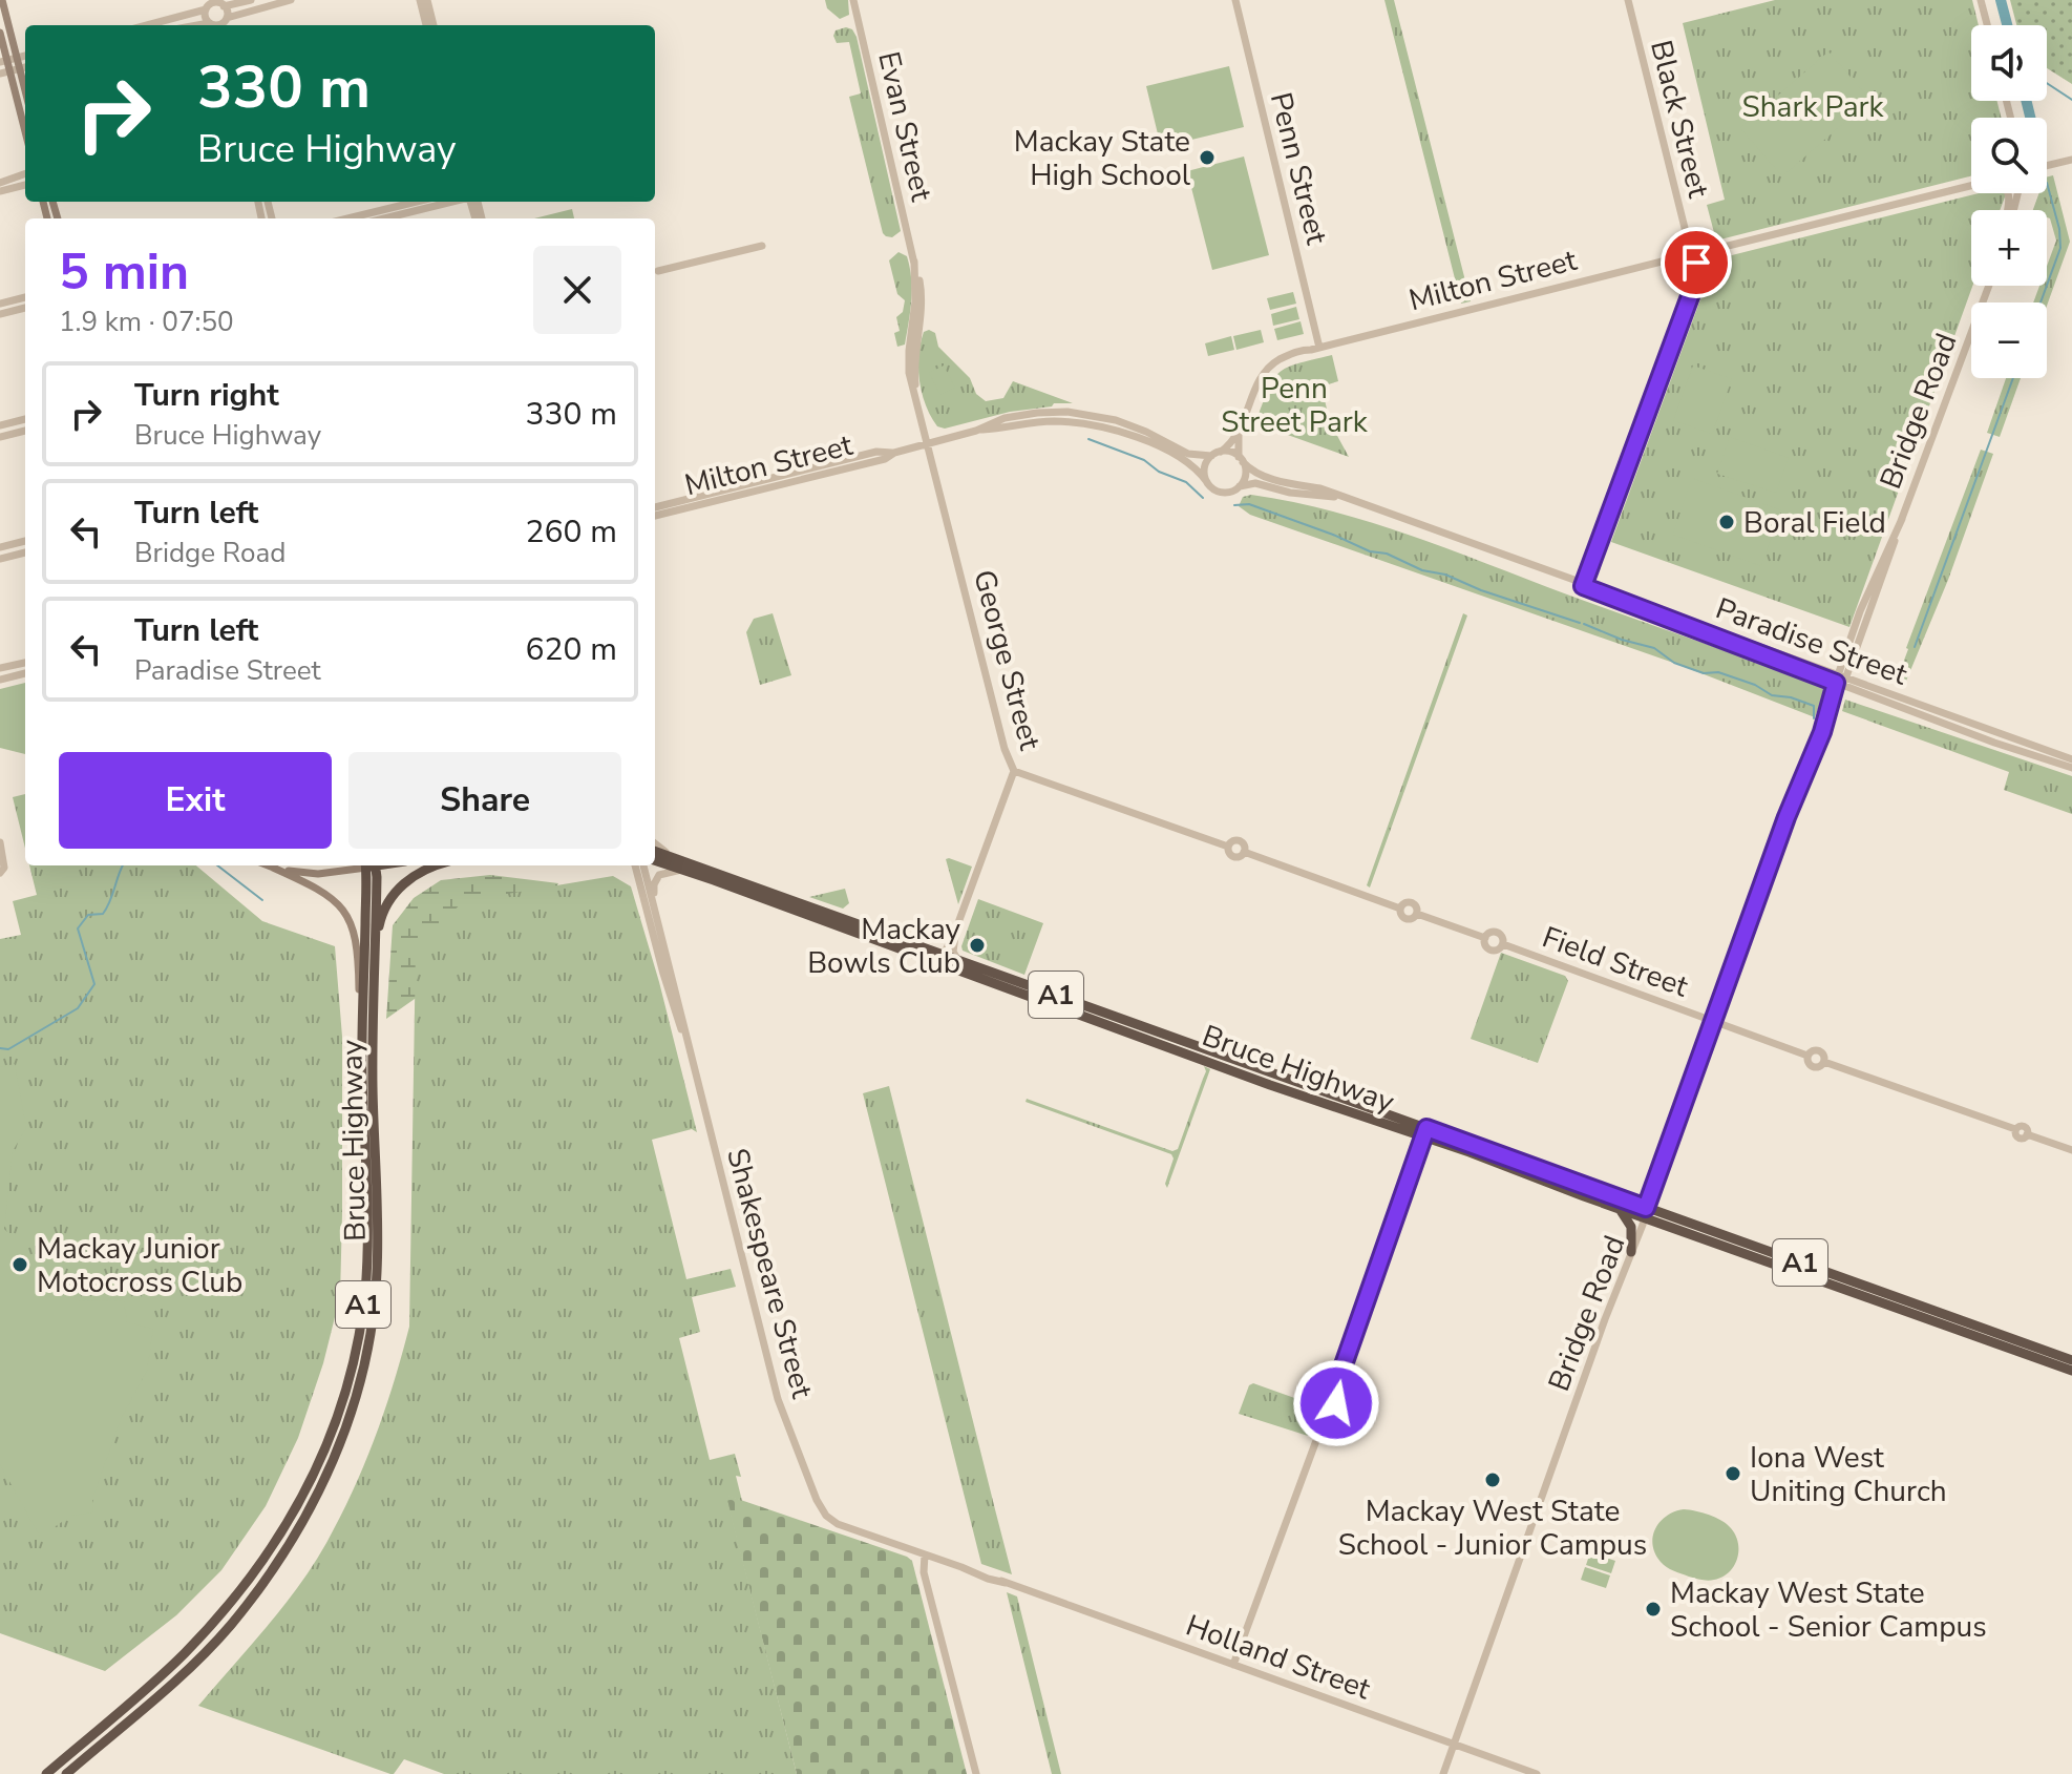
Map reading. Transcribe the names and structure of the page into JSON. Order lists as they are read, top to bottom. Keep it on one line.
{"streets":{"highway":["A1","Bruce Highway"],"street":["Black Street","Evan Street","Penn Street","Milton Street","Bridge Road","Paradise Street","George Street","Field Street","Shakespeare Street","Holland Street"]},"crossings":[["Black Street","Milton Street"],["Evan Street","George Street"],["Penn Street","Milton Street"],["Milton Street","Paradise Street"],["Milton Street","George Street"],["Bridge Road","Paradise Street"],["Bridge Road","Field Street"],["Bridge Road","Bruce Highway"],["Bridge Road","Holland Street"],["George Street","Bruce Highway"],["A1","Bruce Highway"],["Shakespeare Street","Holland Street"]],"parks":["Shark Park","Penn Street Park"],"places":["Mackay State High School","Boral Field","Mackay Bowls Club","Mackay Junior Motocross Club","Iona West Uniting Church","Mackay West State School - Junior Campus","Mackay West State School - Senior Campus"],"page":{"map_buttons":["+","−"],"turn":["330 m","Bruce Highway"],"heading":["5 min","1.9 km · 07:50"],"list":[{"name":"Turn right","note":"Bruce Highway","value":"330 m"},{"name":"Turn left","note":"Bridge Road","value":"260 m"},{"name":"Turn left","note":"Paradise Street","value":"620 m"}],"buttons":["Exit","Share"]}}
